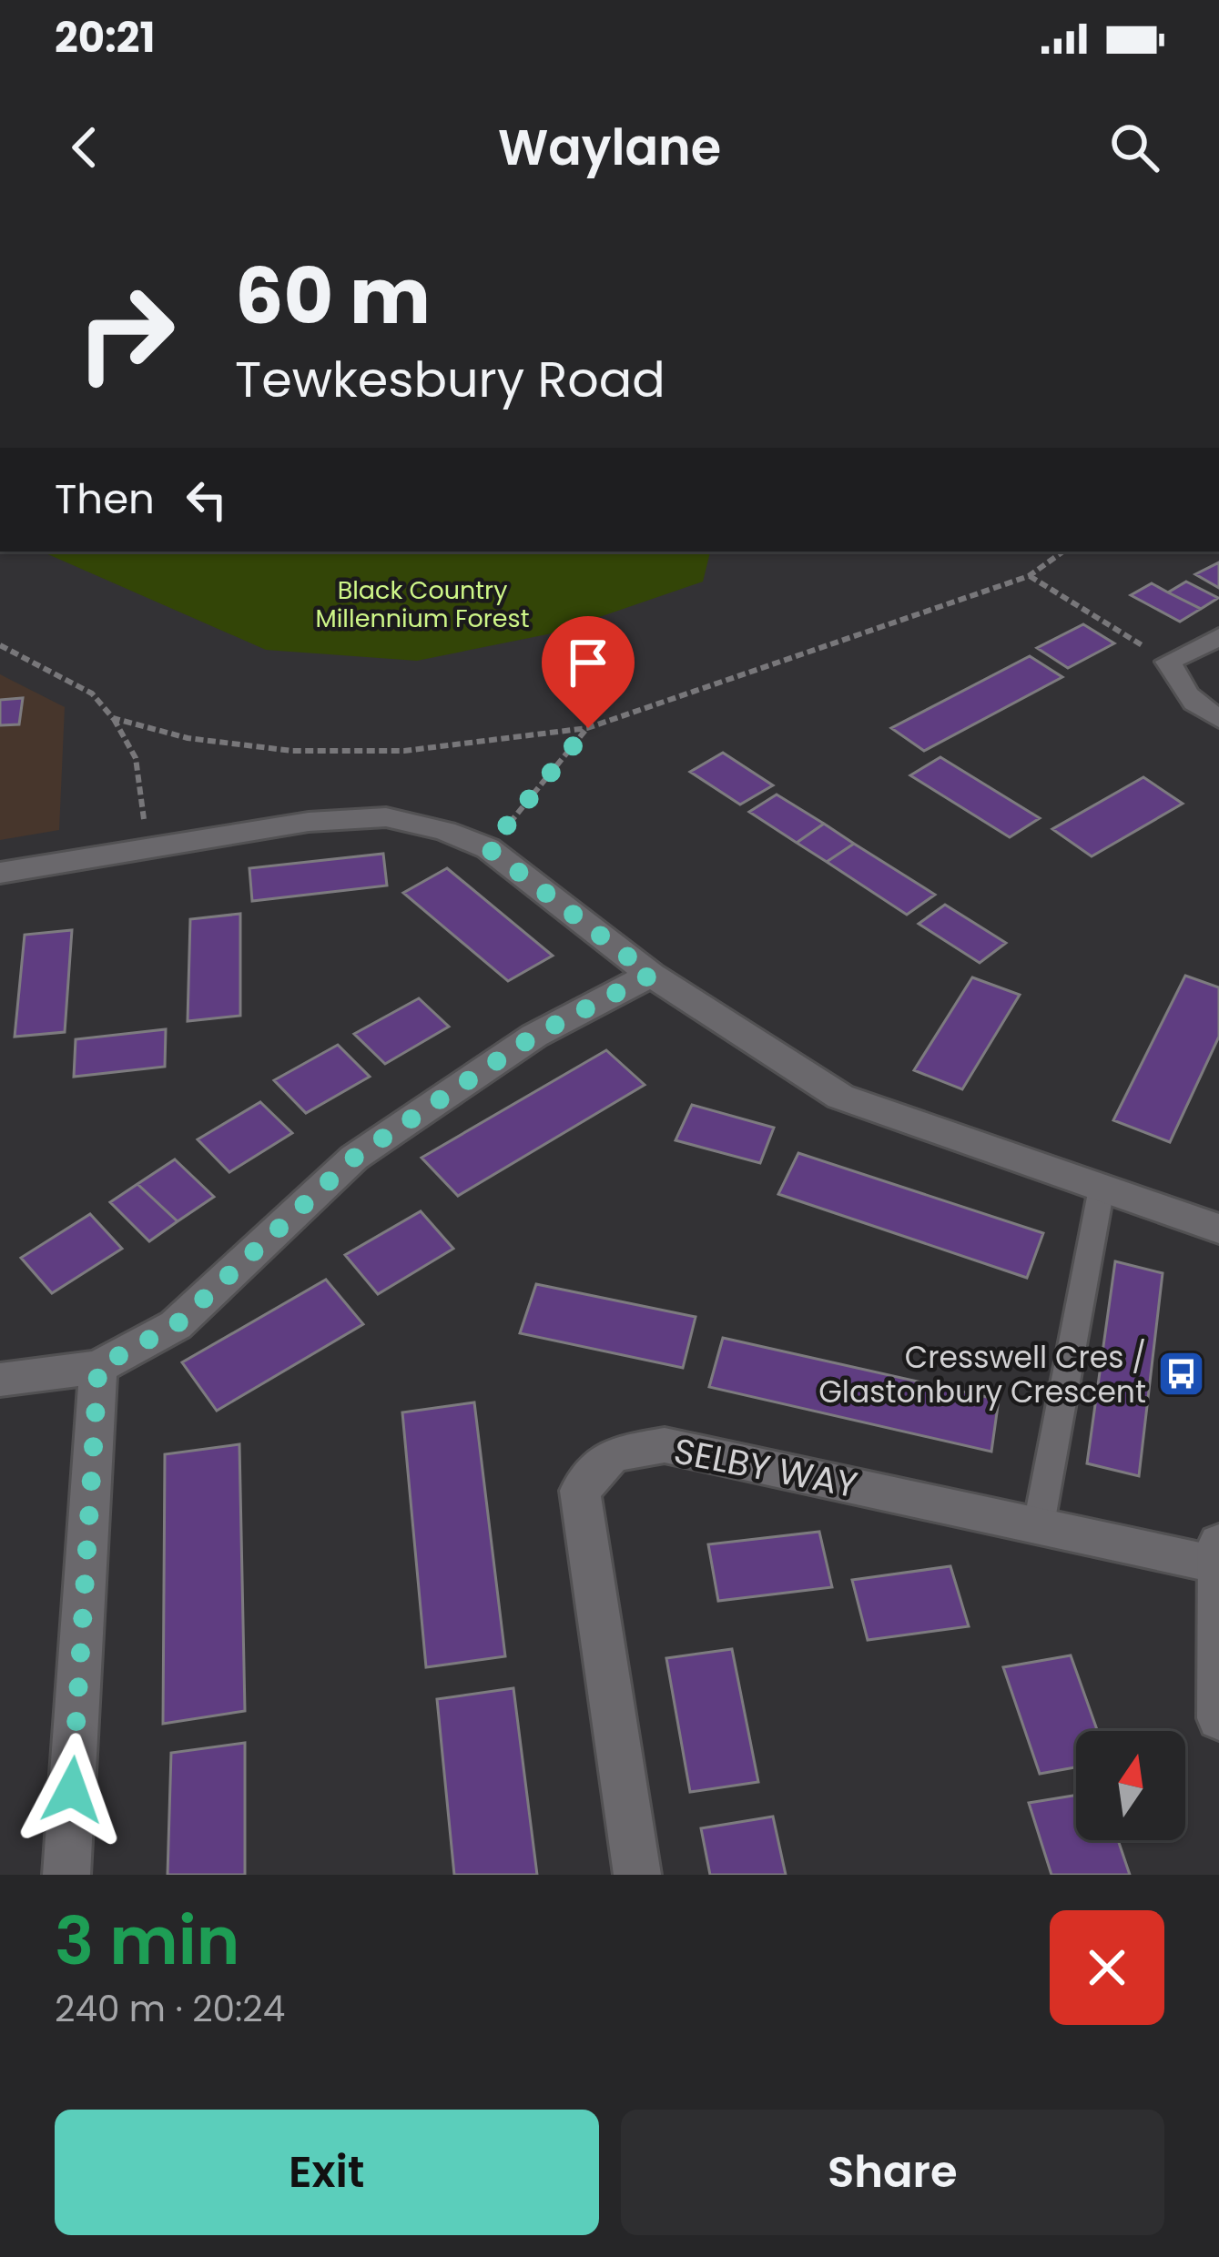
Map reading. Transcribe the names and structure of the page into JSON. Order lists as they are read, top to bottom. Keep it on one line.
{"streets":{"street":["SELBY WAY"]},"parks":["Black Country Millennium Forest"],"places":{"bus stop":["Cresswell Cres / Glastonbury Crescent"]},"north":"top","page":{"status":"20:21","header":"Waylane","turn":["60 m","Tewkesbury Road"],"then":"Then","heading":["3 min","240 m · 20:24"],"buttons":["Exit","Share"]}}
